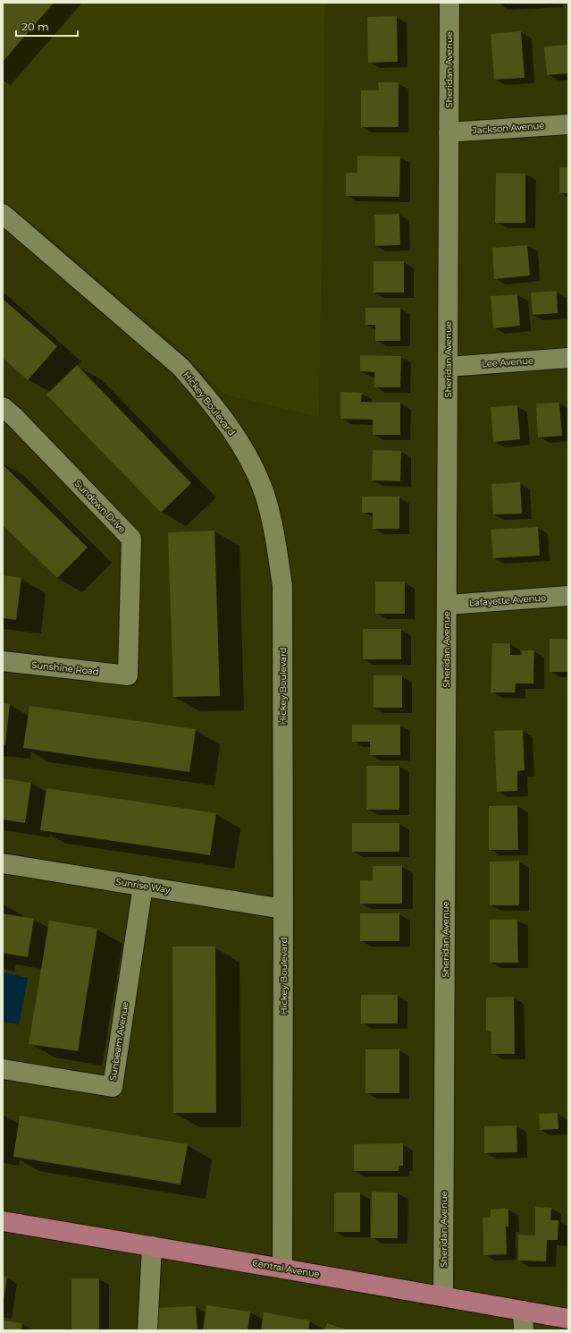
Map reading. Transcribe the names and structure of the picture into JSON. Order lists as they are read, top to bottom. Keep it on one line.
{"streets":{"main road":["Central Avenue"],"street":["Sheridan Avenue","Jackson Avenue","Lee Avenue","Hickey Boulevard","Sundown Drive","Lafayette Avenue","Sunshine Road","Sunrise Way","Sunbeam Avenue"]},"crossings":[["Sheridan Avenue","Jackson Avenue"],["Sheridan Avenue","Lee Avenue"],["Sheridan Avenue","Lafayette Avenue"],["Sheridan Avenue","Central Avenue"],["Hickey Boulevard","Sunrise Way"],["Hickey Boulevard","Central Avenue"],["Sundown Drive","Sunshine Road"],["Sunrise Way","Sunbeam Avenue"]],"scale_bar":"20 m"}
